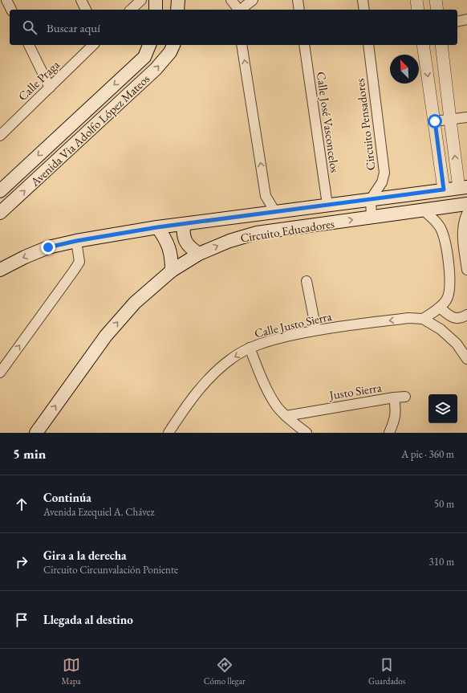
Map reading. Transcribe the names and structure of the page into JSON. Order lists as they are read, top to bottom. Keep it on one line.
{"streets":{"main road":["Avenida Via Adolfo López Mateos","Circuito Educadores"],"street":["Calle Praga","Calle José Vasconcelos","Circuito Pensadores","Calle Justo Sierra","Justo Sierra"]},"one_way":["Calle Justo Sierra"],"north":"top left","page":{"search":"Buscar aquí","heading":["5 min","A pie · 360 m"],"list":[["Continúa","Avenida Ezequiel A. Chávez","50 m"],["Gira a la derecha","Circuito Circunvalación Poniente","310 m"],"Llegada al destino"],"nav":["Mapa","Cómo llegar","Guardados"]}}
